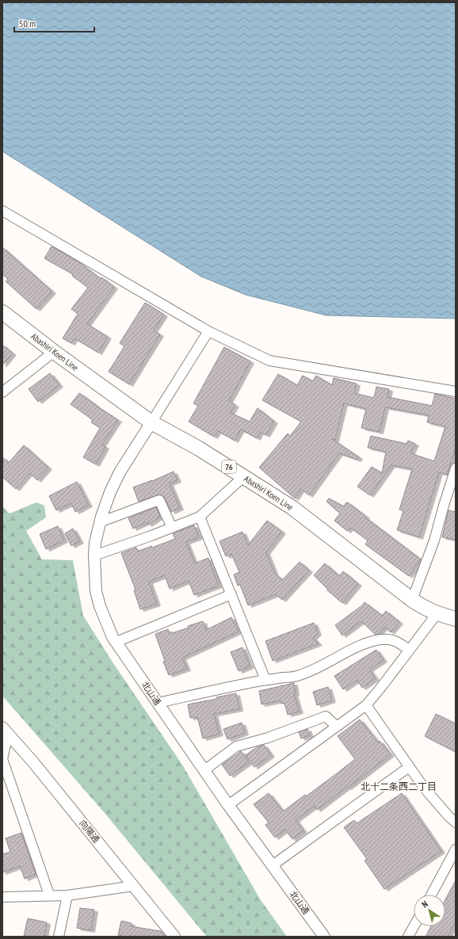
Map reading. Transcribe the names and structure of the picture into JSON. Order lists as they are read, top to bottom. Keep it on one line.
{"streets":{"main road":["Abashiri Koen Line","76"],"street":["北山通","向陽通"]},"crossings":[["Abashiri Koen Line","北山通"]],"districts":["北十二条西二丁目"],"scale_bar":"50 m","north":"top left"}
